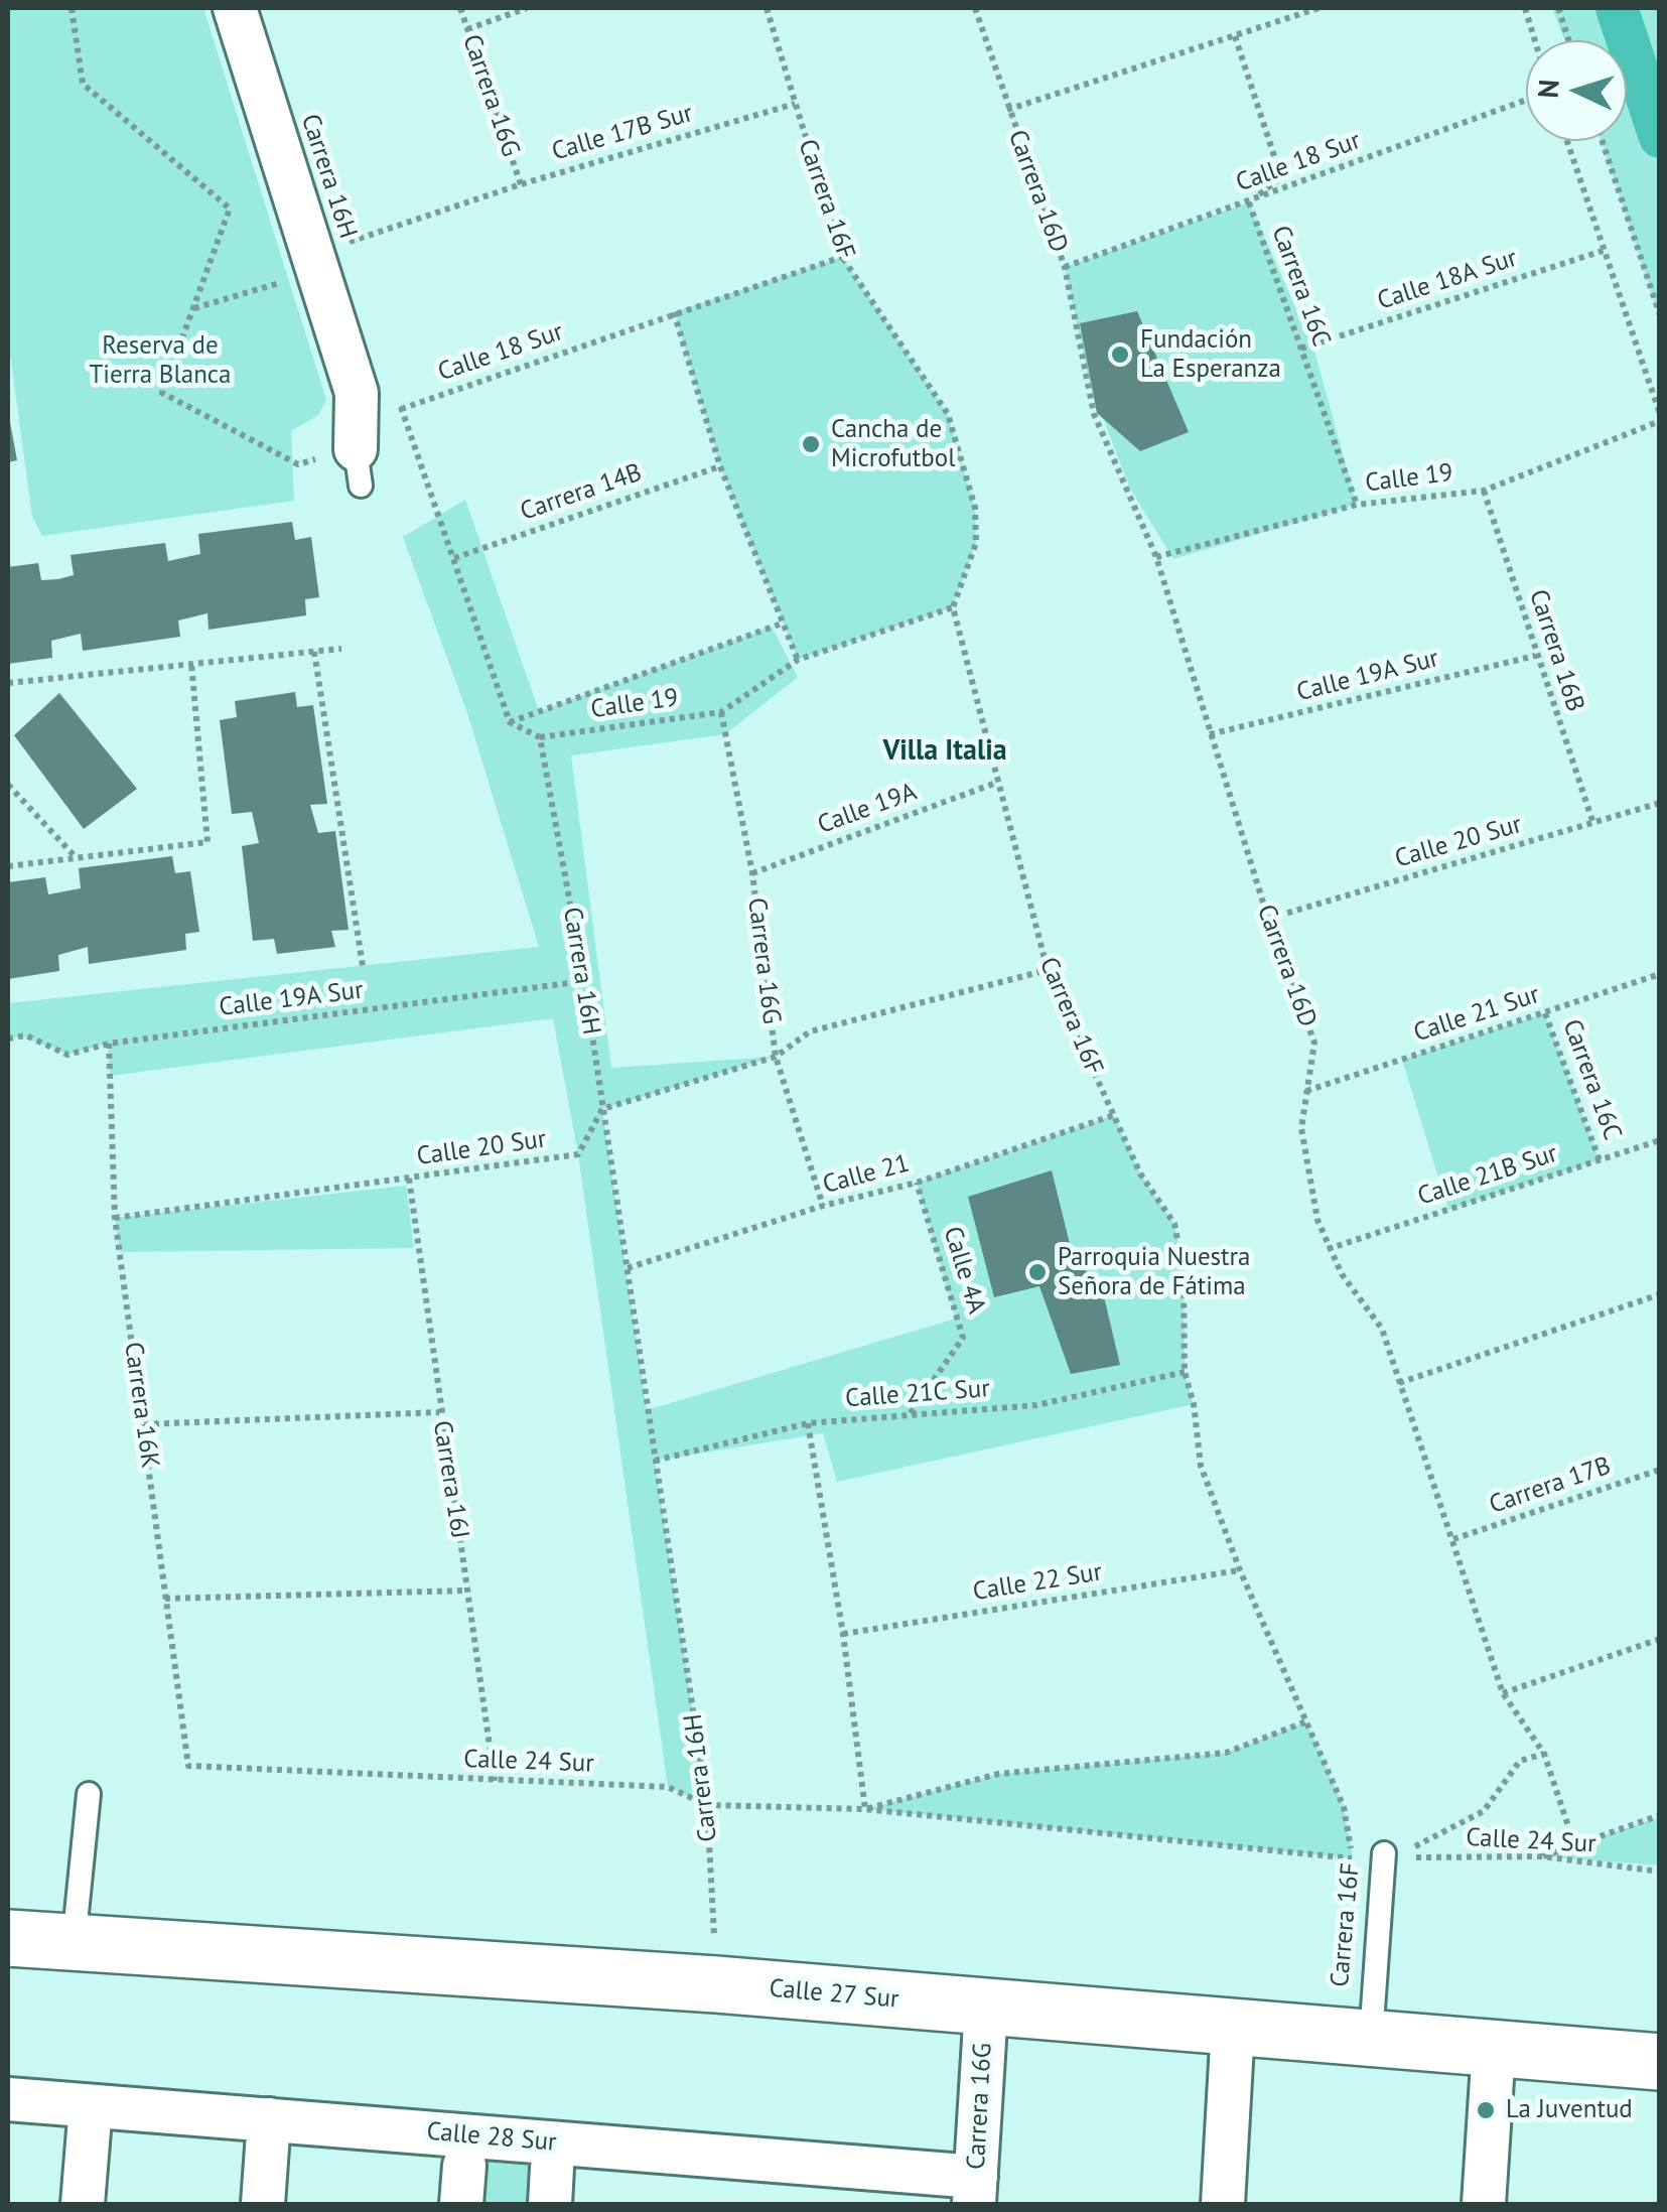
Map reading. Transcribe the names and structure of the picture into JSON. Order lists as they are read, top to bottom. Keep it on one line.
{"streets":{"street":["Carrera 16G","Carrera 16H","Calle 27 Sur","Calle 28 Sur"],"path":["Calle 17B Sur","Calle 18 Sur","Carrera 16D","Carrera 16F","Calle 18A Sur","Carrera 16C","Calle 19","Carrera 14B","Carrera 16B","Calle 19A Sur","Calle 19A","Calle 20 Sur","Calle 21 Sur","Calle 21","Calle 21B Sur","Calle 4A","Calle 21C Sur","Carrera 16K","Carrera 16J","Carrera 17B","Calle 22 Sur","Calle 24 Sur"]},"crossings":[["Carrera 16G","Calle 17B Sur"],["Carrera 16G","Calle 19"],["Carrera 16G","Calle 19A"],["Carrera 16G","Calle 21"],["Carrera 16G","Calle 27 Sur"],["Carrera 16G","Calle 28 Sur"],["Calle 17B Sur","Carrera 16H"],["Calle 17B Sur","Carrera 16F"],["Calle 18 Sur","Carrera 16D"],["Calle 18 Sur","Carrera 16F"],["Calle 18 Sur","Carrera 16C"],["Carrera 16H","Calle 19"],["Carrera 16H","Calle 19A Sur"],["Carrera 16H","Calle 20 Sur"],["Carrera 16H","Calle 21"],["Carrera 16H","Calle 21C Sur"],["Carrera 16H","Calle 24 Sur"],["Carrera 16H","Calle 27 Sur"],["Carrera 16D","Calle 19"],["Carrera 16D","Calle 19A Sur"],["Carrera 16D","Calle 20 Sur"],["Carrera 16D","Calle 21 Sur"],["Carrera 16D","Calle 21B Sur"],["Carrera 16D","Carrera 17B"],["Carrera 16F","Calle 19"],["Carrera 16F","Calle 19A"],["Carrera 16F","Calle 21"],["Carrera 16F","Calle 21C Sur"],["Carrera 16F","Calle 22 Sur"],["Carrera 16F","Calle 24 Sur"],["Calle 18A Sur","Carrera 16C"],["Carrera 16C","Calle 19"],["Carrera 16C","Calle 21 Sur"],["Carrera 16C","Calle 21B Sur"],["Calle 19","Carrera 16B"],["Carrera 16B","Calle 19A Sur"],["Carrera 16B","Calle 20 Sur"],["Calle 19A Sur","Carrera 16K"],["Calle 20 Sur","Carrera 16K"],["Calle 20 Sur","Carrera 16J"],["Calle 21","Calle 4A"],["Calle 4A","Calle 21C Sur"],["Carrera 16K","Calle 24 Sur"],["Carrera 16J","Calle 24 Sur"]],"districts":["Villa Italia"],"parks":["Reserva de Tierra Blanca"],"places":["Fundación La Esperanza","Cancha de Microfutbol","Parroquia Nuestra Señora de Fátima","La Juventud"],"north":"left"}
